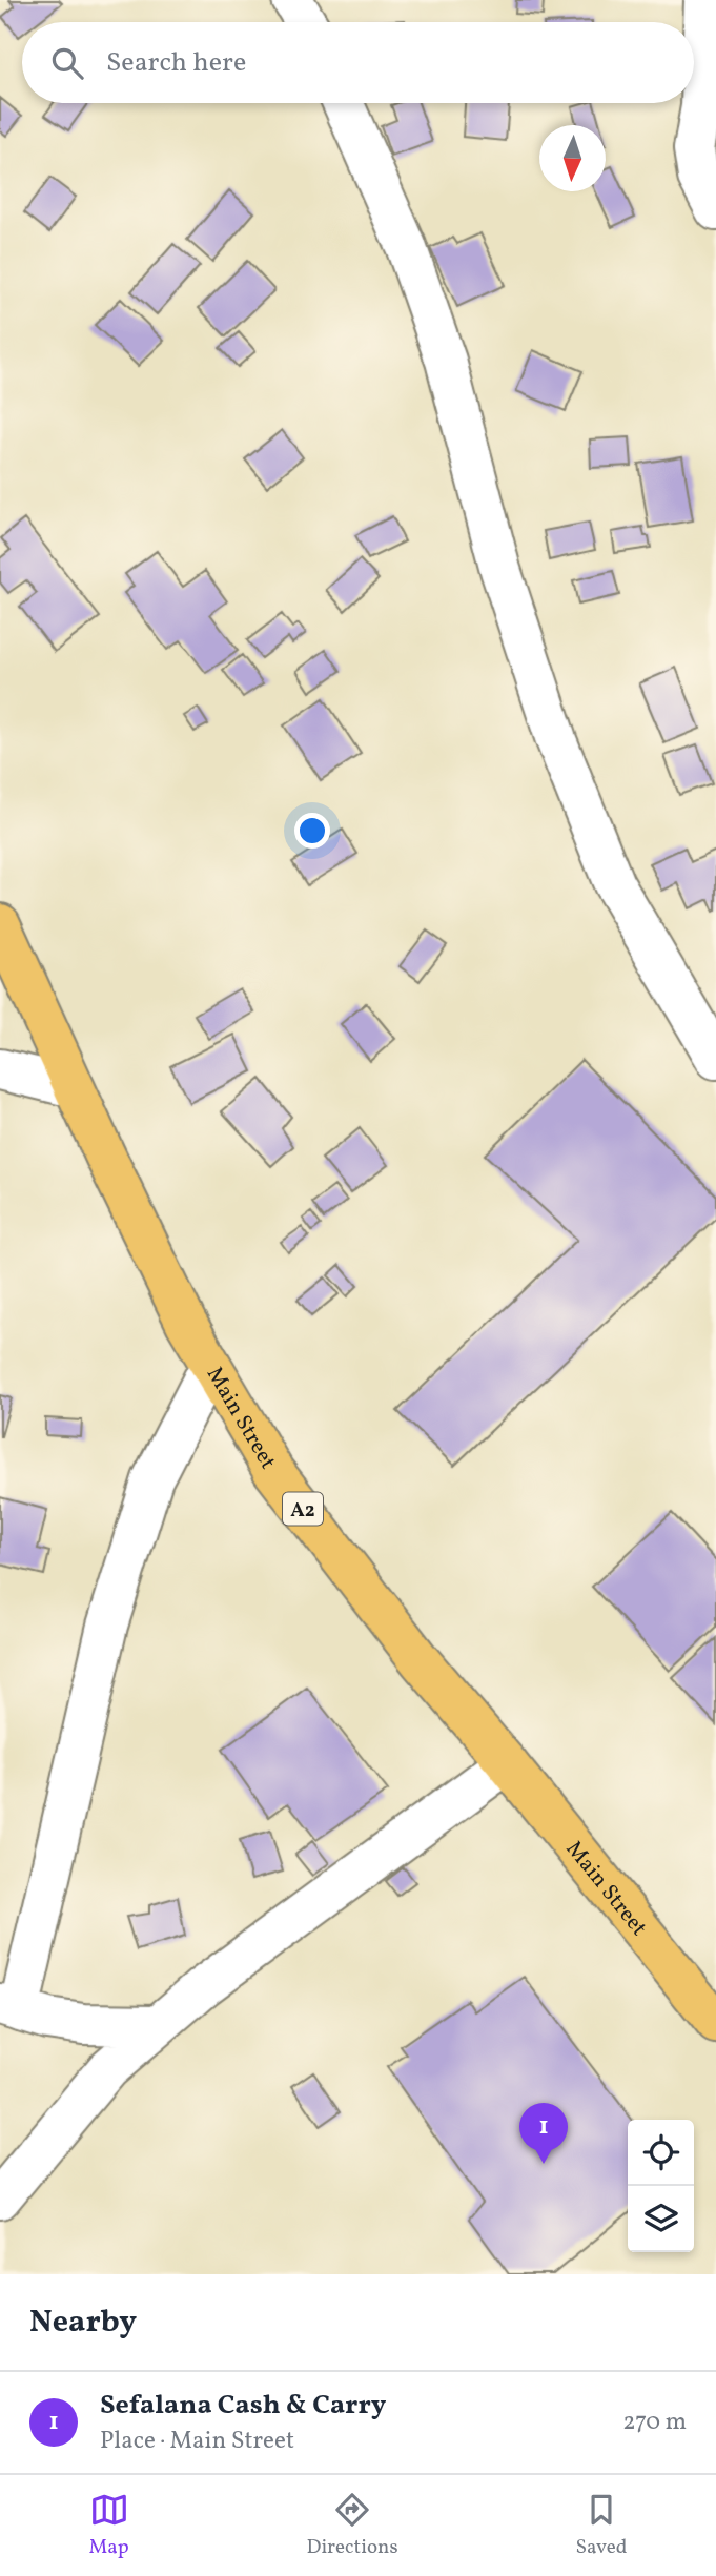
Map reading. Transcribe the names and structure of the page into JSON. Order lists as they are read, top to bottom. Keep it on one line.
{"streets":{"highway":["Main Street","A2"]},"north":"bottom","page":{"search":"Search here","pins":"1","heading":"Nearby","list":[{"mark":"1","name":"Sefalana Cash & Carry","note":"Place · Main Street","value":"270 m"}],"nav":["Map","Directions","Saved"]}}
